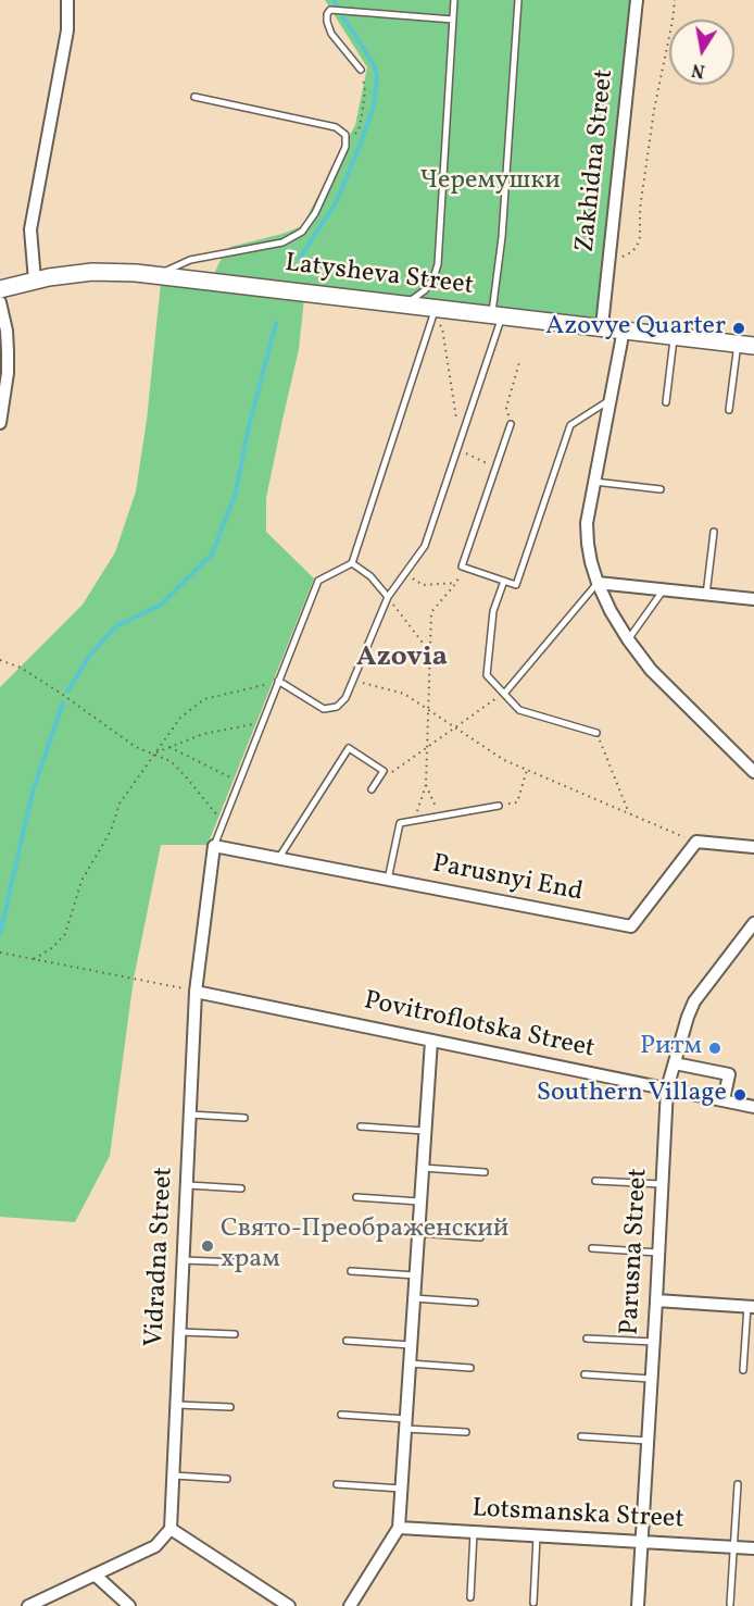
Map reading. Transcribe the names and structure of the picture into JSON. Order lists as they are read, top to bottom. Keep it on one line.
{"streets":{"street":["Zakhidna Street","Latysheva Street","Parusnyi End","Povitroflotska Street","Parusna Street","Vidradna Street","Lotsmanska Street"]},"crossings":[["Zakhidna Street","Latysheva Street"],["Parusnyi End","Vidradna Street"],["Povitroflotska Street","Parusna Street"],["Povitroflotska Street","Vidradna Street"],["Parusna Street","Lotsmanska Street"]],"districts":["Azovia"],"parks":["Черемушки"],"places":["Azovye Quarter","Ритм","Southern Village","Свято-Преображенский храм"],"north":"bottom"}
